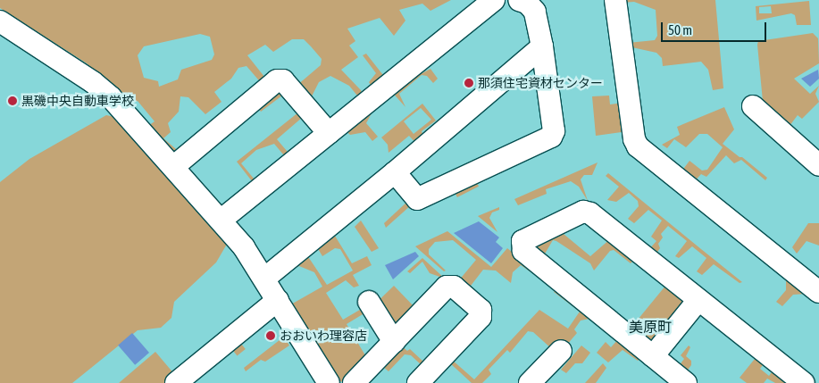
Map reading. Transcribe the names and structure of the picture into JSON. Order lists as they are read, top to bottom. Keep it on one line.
{"districts":["美原町"],"places":["那須住宅資材センター","黒磯中央自動車学校","おおいわ理容店"],"scale_bar":"50 m"}
